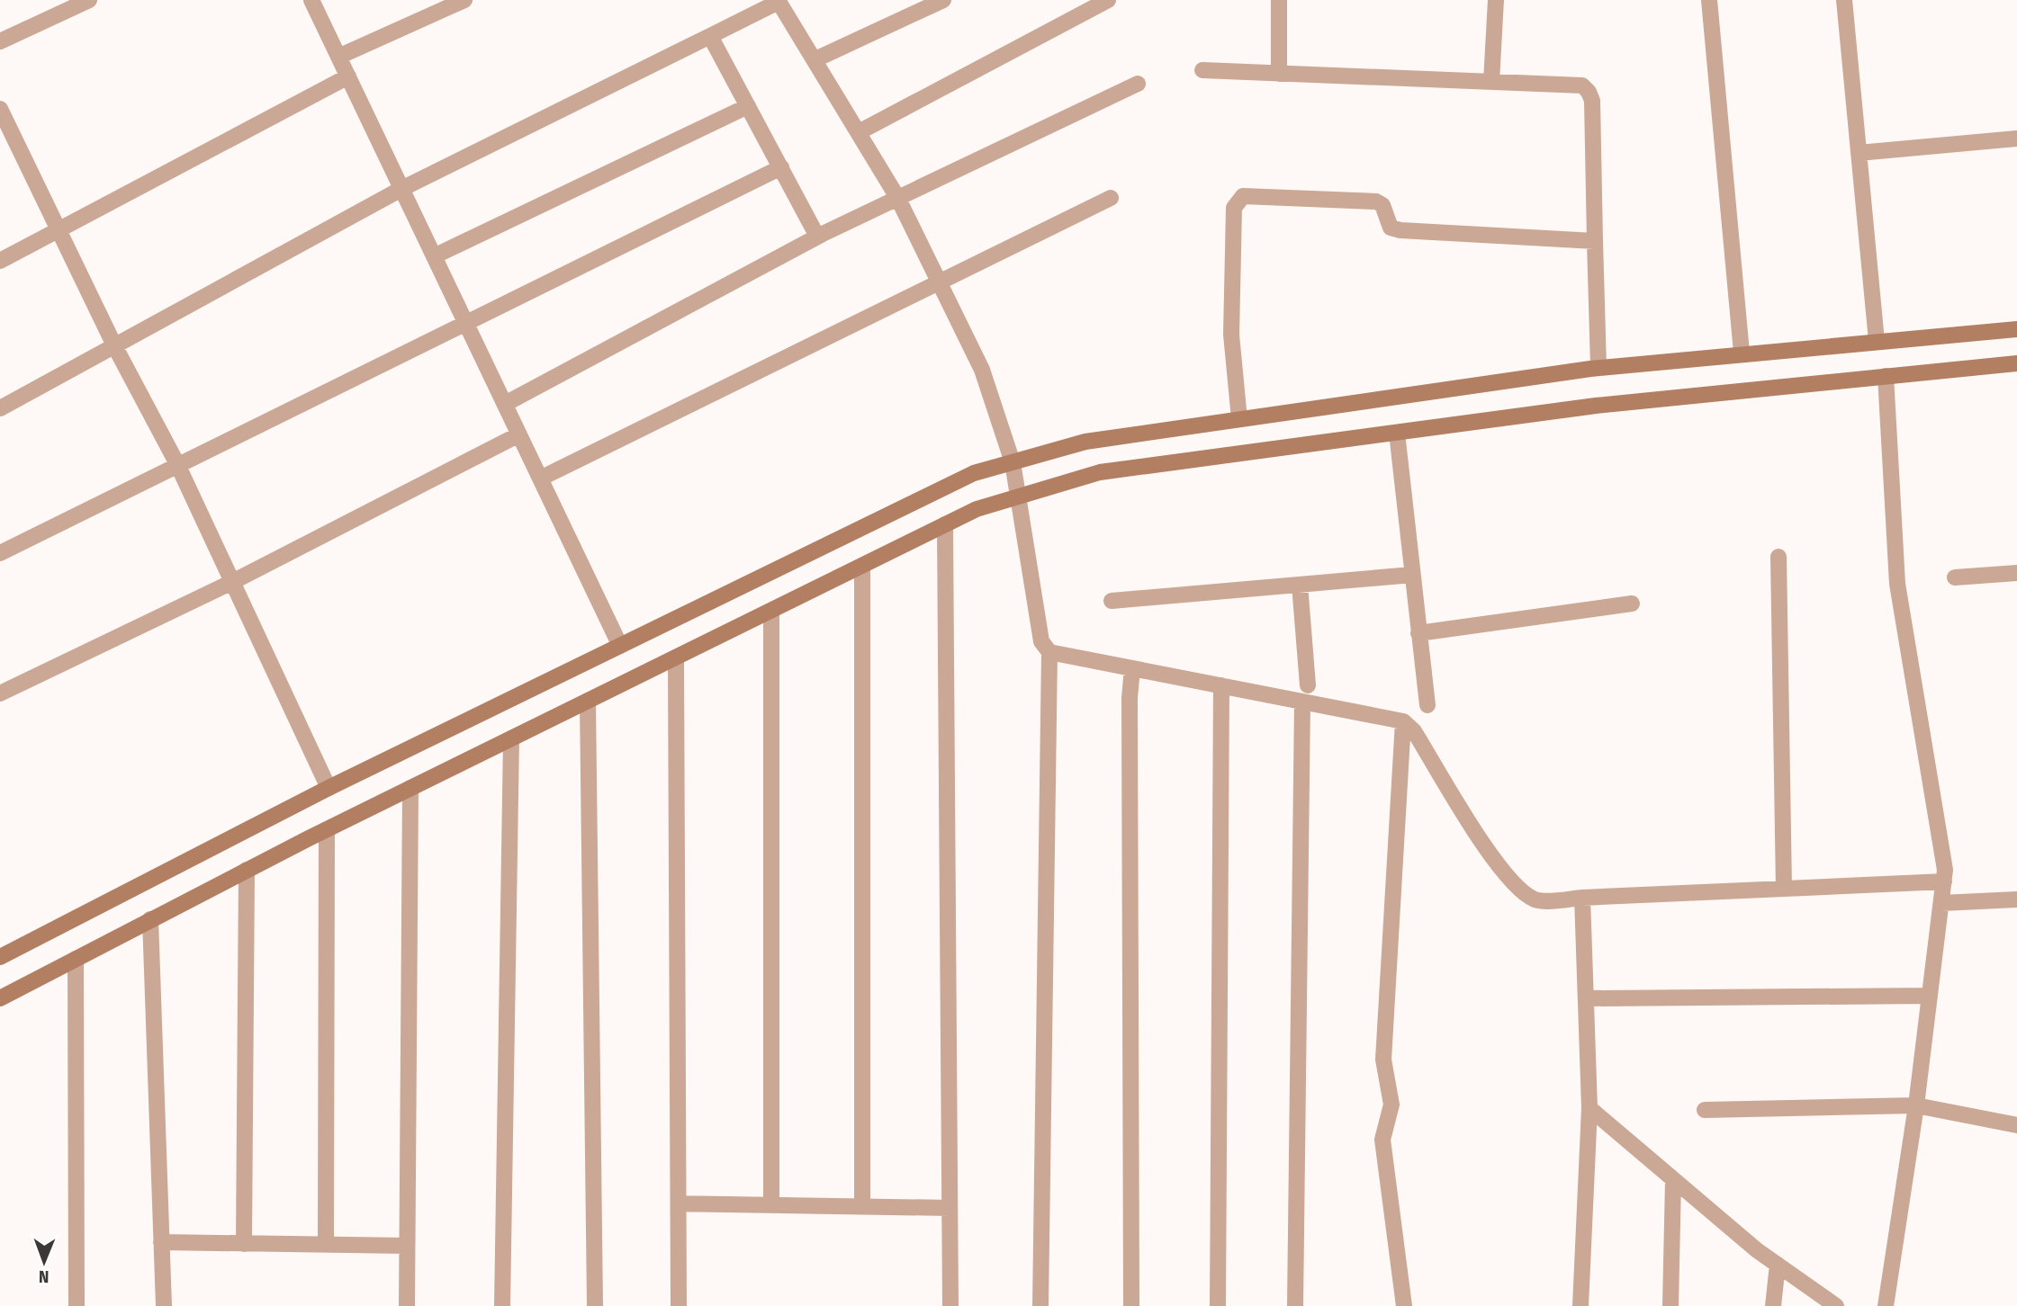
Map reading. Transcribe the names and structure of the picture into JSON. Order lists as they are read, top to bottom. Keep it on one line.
{"north":"bottom"}
